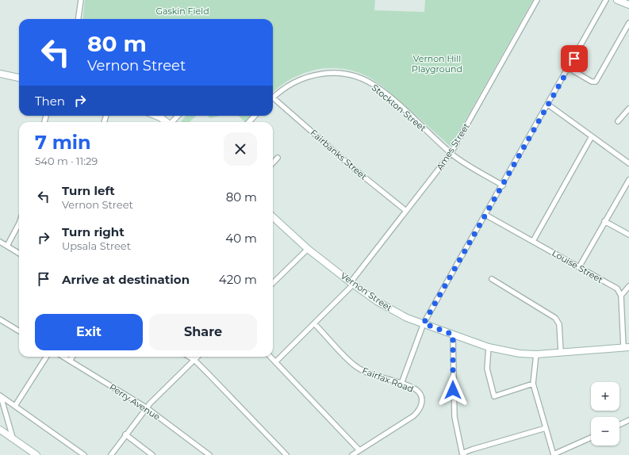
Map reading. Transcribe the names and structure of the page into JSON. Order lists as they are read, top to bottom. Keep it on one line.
{"streets":{"street":["Stockton Street","Ames Street","Fairbanks Street","Louise Street","Vernon Street","Fairfax Road","Perry Avenue"]},"crossings":[["Stockton Street","Ames Street"],["Ames Street","Fairbanks Street"],["Ames Street","Vernon Street"],["Ames Street","Fairfax Road"]],"parks":["Gaskin Field","Vernon Hill Playground"],"page":{"turn":["80 m","Vernon Street"],"then":"Then","heading":["7 min","540 m · 11:29"],"list":[{"name":"Turn left","note":"Vernon Street","value":"80 m"},{"name":"Turn right","note":"Upsala Street","value":"40 m"},{"name":"Arrive at destination","value":"420 m"}],"buttons":["Exit","Share"],"map_buttons":["+","−"]}}
